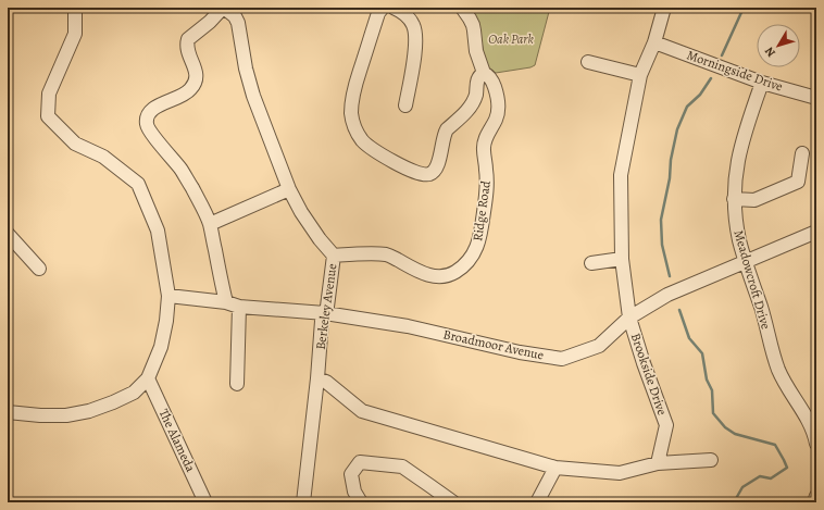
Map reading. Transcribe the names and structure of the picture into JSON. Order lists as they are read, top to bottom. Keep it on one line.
{"streets":{"street":["Morningside Drive","Ridge Road","Meadowcroft Drive","Berkeley Avenue","Broadmoor Avenue","Brookside Drive","The Alameda"]},"crossings":[["Morningside Drive","Meadowcroft Drive"],["Morningside Drive","Brookside Drive"],["Ridge Road","Berkeley Avenue"],["Meadowcroft Drive","Broadmoor Avenue"],["Berkeley Avenue","Broadmoor Avenue"],["Broadmoor Avenue","Brookside Drive"]],"parks":["Oak Park"],"north":"bottom left"}
